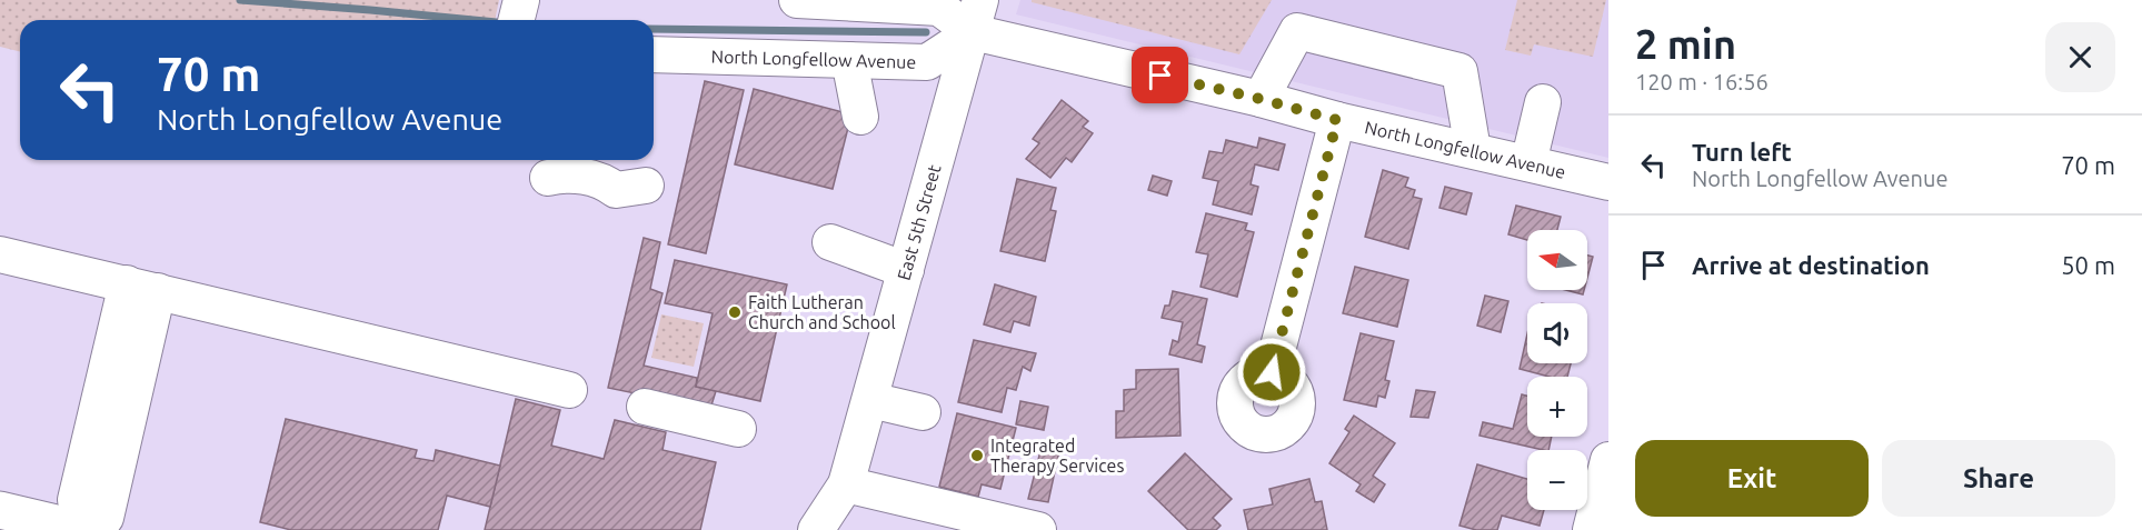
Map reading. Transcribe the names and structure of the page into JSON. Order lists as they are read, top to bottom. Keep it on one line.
{"streets":{"street":["North Longfellow Avenue","East 5th Street"]},"crossings":[["North Longfellow Avenue","East 5th Street"]],"places":["Faith Lutheran Church and School","Integrated Therapy Services"],"north":"left","page":{"heading":["2 min","120 m · 16:56"],"turn":["70 m","North Longfellow Avenue"],"list":[{"name":"Turn left","note":"North Longfellow Avenue","value":"70 m"},{"name":"Arrive at destination","value":"50 m"}],"map_buttons":["+","−"],"buttons":["Exit","Share"]}}
